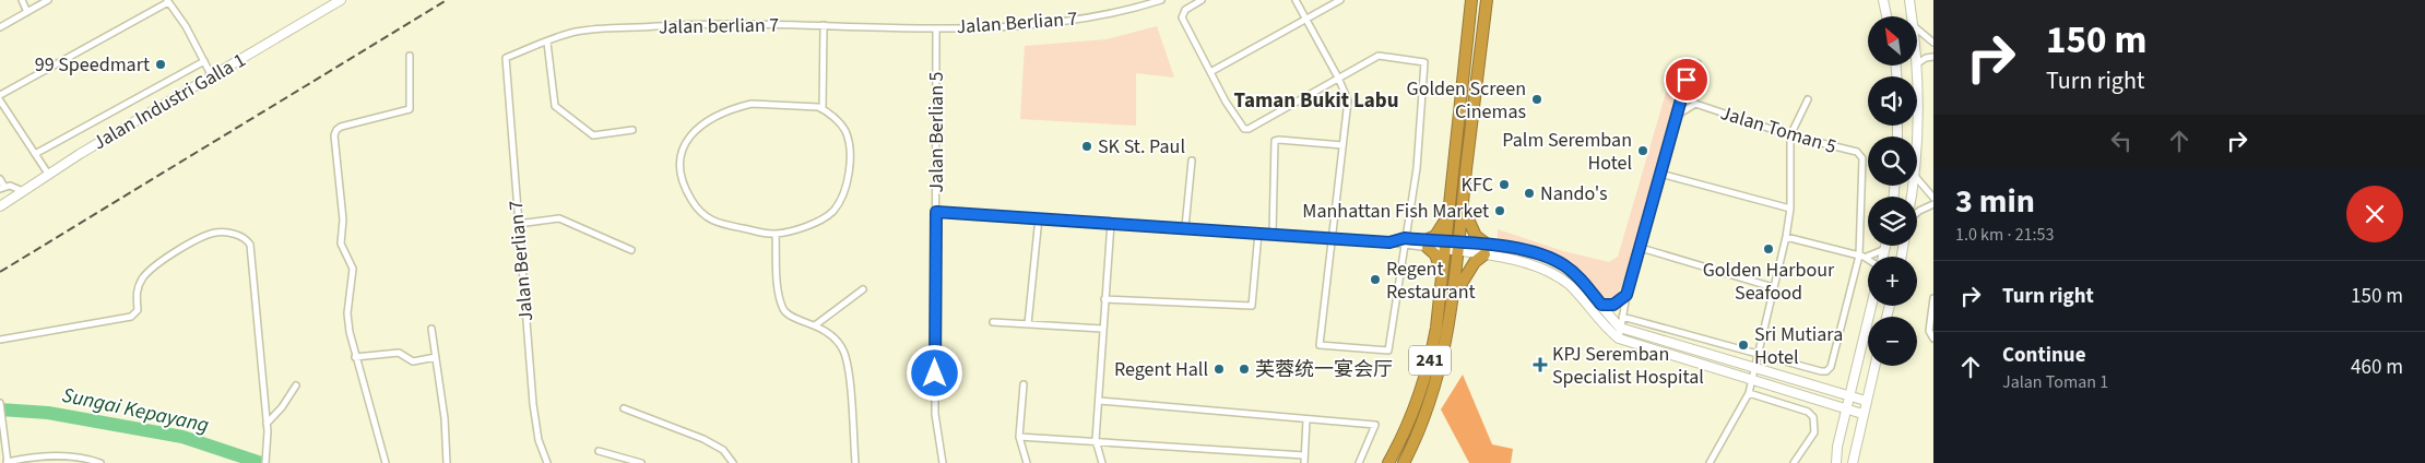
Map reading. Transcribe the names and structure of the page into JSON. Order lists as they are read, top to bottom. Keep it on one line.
{"streets":{"highway":["241"],"street":["Jalan Berlian 7","Jalan berlian 7","Jalan Industri Galla 1","Jalan Toman 5","Jalan Berlian 5"]},"crossings":[["Jalan Berlian 7","Jalan berlian 7"],["Jalan Berlian 7","Jalan Berlian 5"],["Jalan berlian 7","Jalan Berlian 5"]],"districts":["Taman Bukit Labu"],"water":["Sungai Kepayang"],"places":{"other":["99 Speedmart","Golden Screen Cinemas","SK St. Paul","Palm Seremban Hotel","KFC","Nando's","Manhattan Fish Market","Golden Harbour Seafood","Regent Restaurant","Sri Mutiara Hotel","Regent Hall","芙蓉统一宴会厅"],"health":["KPJ Seremban Specialist Hospital"]},"north":"top left","page":{"turn":["150 m","Turn right"],"map_buttons":["+","−"],"heading":["3 min","1.0 km · 21:53"],"list":[{"name":"Turn right","value":"150 m"},{"name":"Continue","note":"Jalan Toman 1","value":"460 m"}]}}
